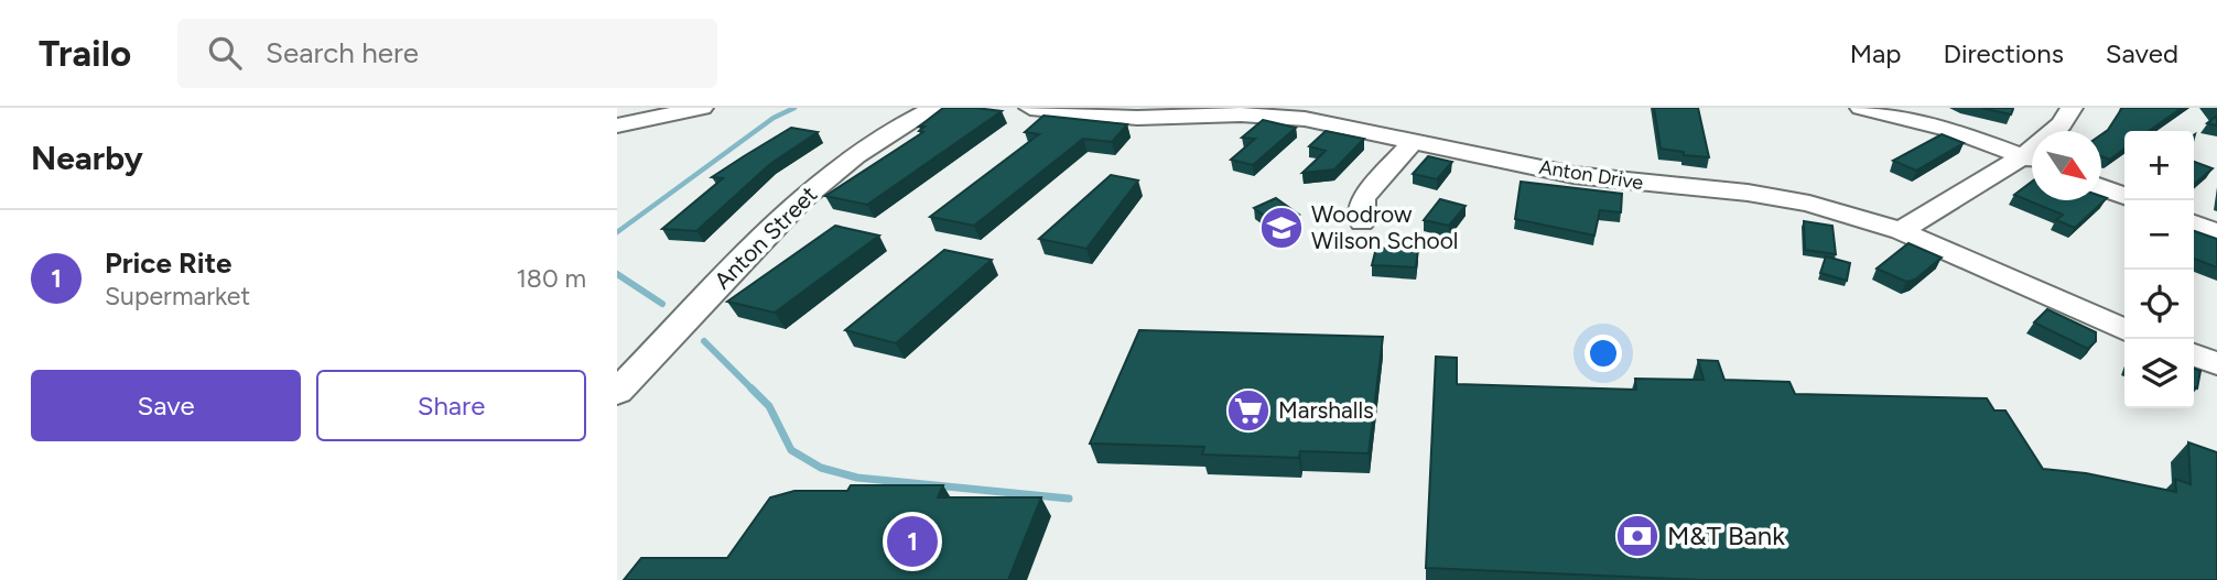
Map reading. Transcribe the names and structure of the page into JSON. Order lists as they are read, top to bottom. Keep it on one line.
{"streets":{"street":["Anton Drive","Anton Street"]},"places":{"school or university":["Woodrow Wilson School"],"supermarket":["Marshalls"],"bank":["M&T Bank"]},"north":"bottom right","page":{"header":"Trailo","search":"Search here","nav":["Map","Directions","Saved"],"heading":"Nearby","map_buttons":["+","−"],"list":[{"mark":"1","name":"Price Rite","note":"Supermarket","value":"180 m"}],"buttons":["Save","Share"],"pins":"1"}}
